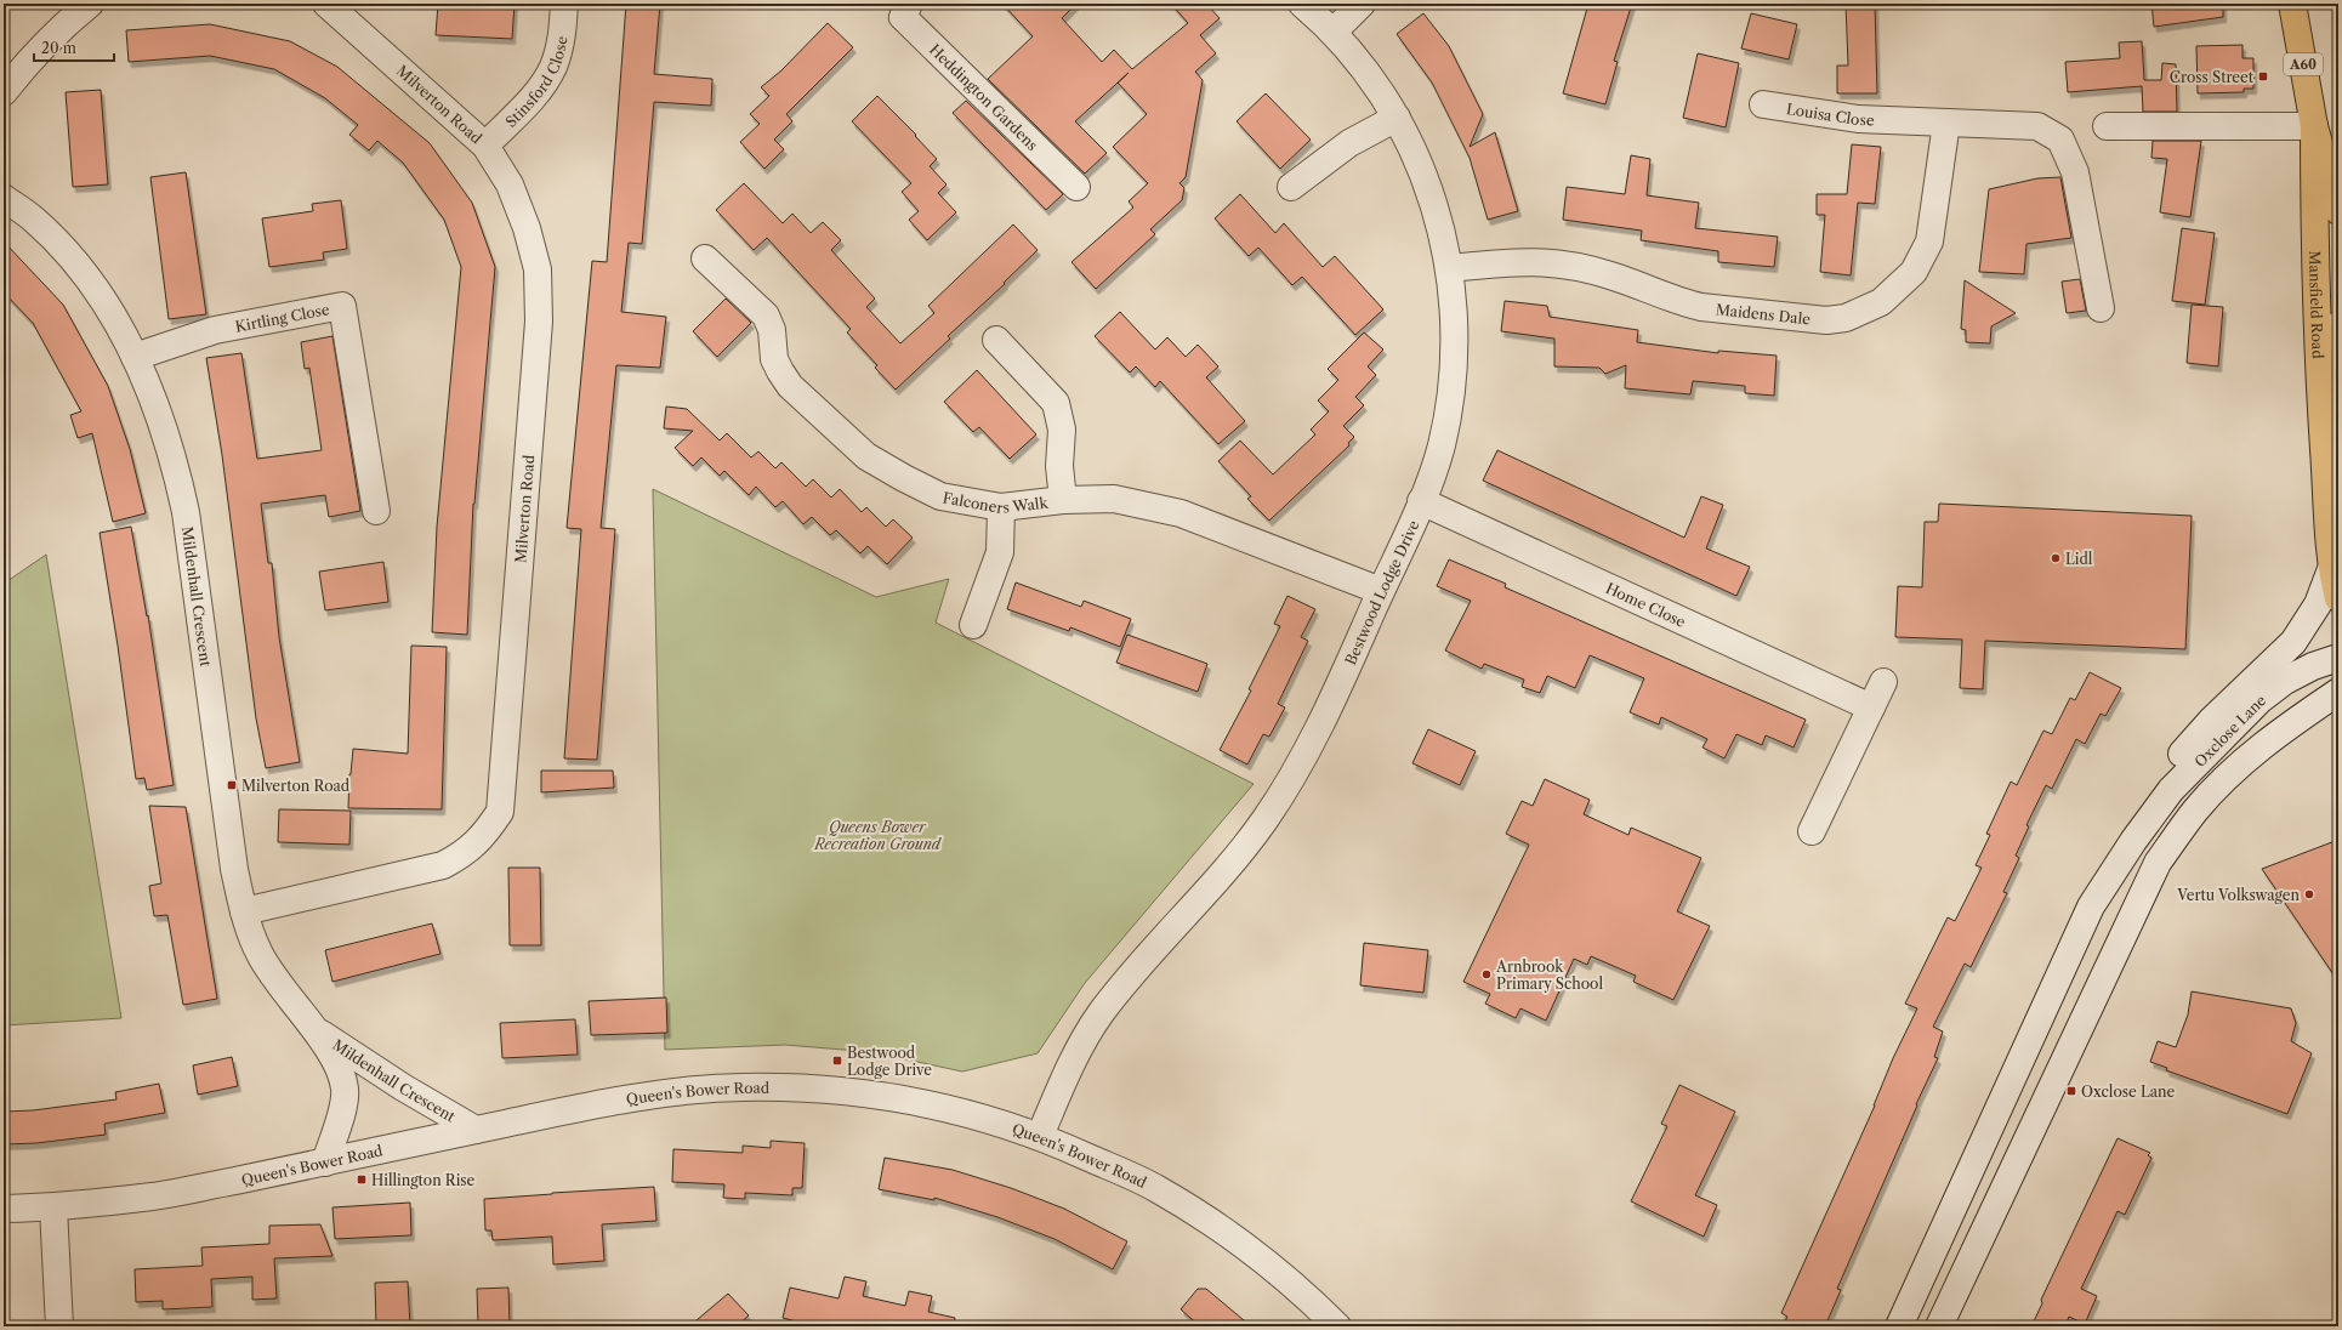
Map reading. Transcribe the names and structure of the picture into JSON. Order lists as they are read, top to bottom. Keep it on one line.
{"streets":{"highway":["A60","Mansfield Road"],"street":["Stinsford Close","Heddington Gardens","Milverton Road","Louisa Close","Maidens Dale","Kirtling Close","Falconers Walk","Bestwood Lodge Drive","Mildenhall Crescent","Home Close","Oxclose Lane","Queen's Bower Road"]},"crossings":[["Stinsford Close","Milverton Road"],["Milverton Road","Mildenhall Crescent"],["Louisa Close","Maidens Dale"],["Maidens Dale","Bestwood Lodge Drive"],["Kirtling Close","Mildenhall Crescent"],["Falconers Walk","Bestwood Lodge Drive"],["Bestwood Lodge Drive","Home Close"],["Bestwood Lodge Drive","Queen's Bower Road"],["Mildenhall Crescent","Queen's Bower Road"]],"parks":["Queens Bower Recreation Ground"],"places":{"transit":["Cross Street","Milverton Road","Bestwood Lodge Drive","Oxclose Lane","Hillington Rise"],"other":["Lidl","Vertu Volkswagen","Arnbrook Primary School"]},"scale_bar":"20 m"}
